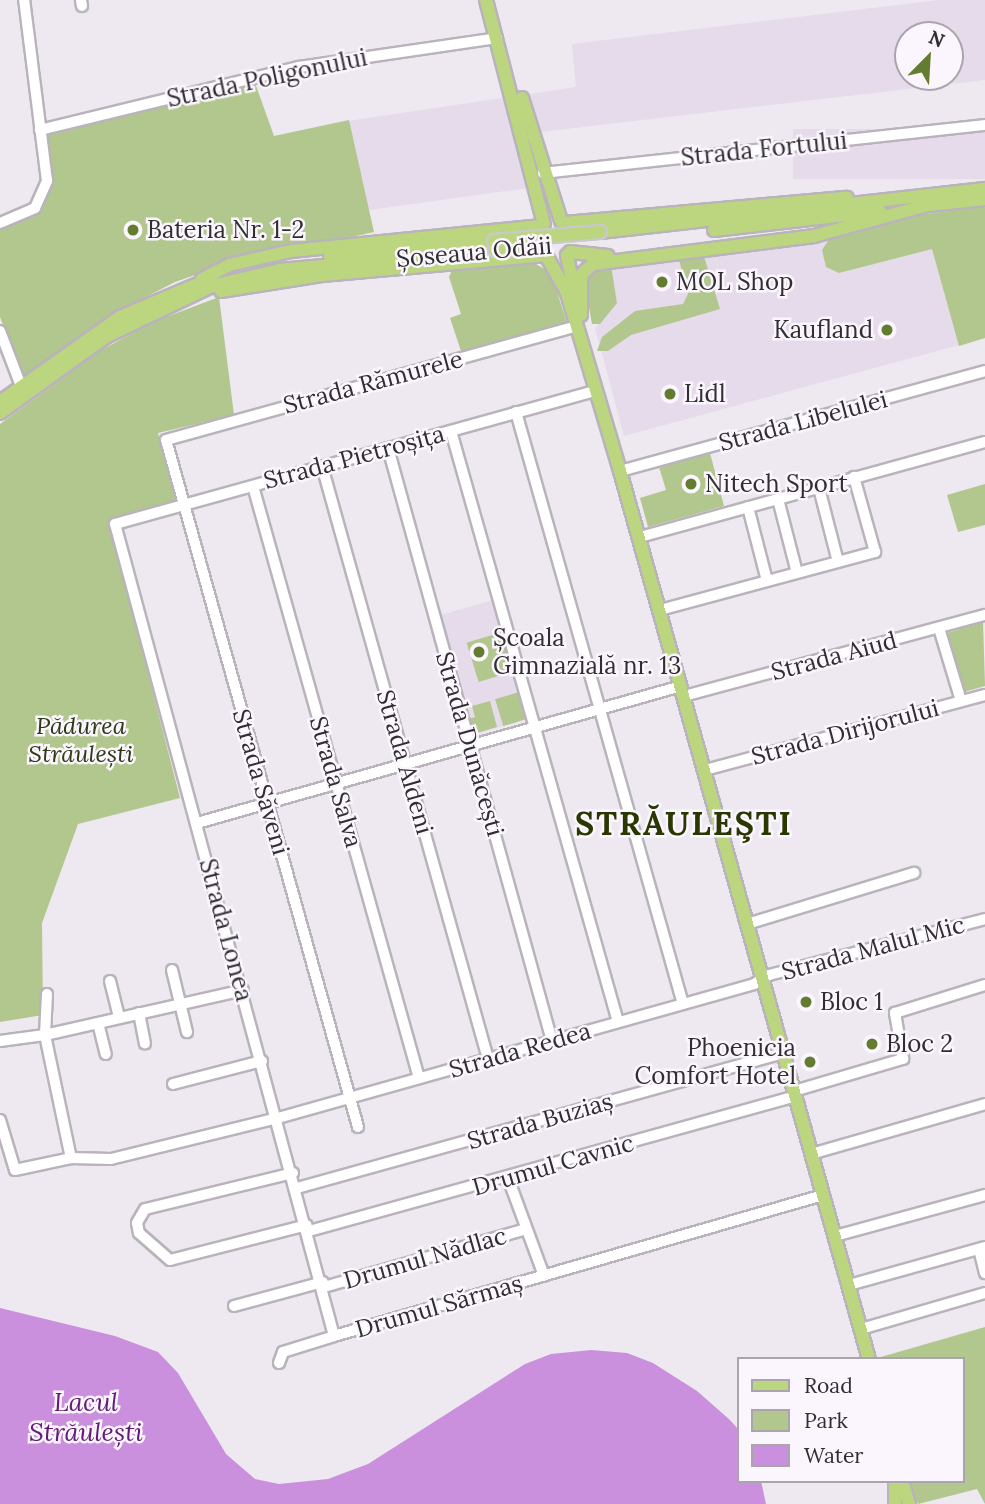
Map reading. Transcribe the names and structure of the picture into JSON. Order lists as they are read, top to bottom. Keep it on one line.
{"streets":{"main road":["Șoseaua Odăii"],"street":["Strada Poligonului","Strada Fortului","Strada Rămurele","Strada Libelulei","Strada Pietroșița","Strada Aiud","Strada Dirijorului","Strada Dunăcești","Strada Aldeni","Strada Săveni","Strada Salva","Strada Lonea","Strada Malul Mic","Strada Redea","Strada Buziaș","Drumul Cavnic","Drumul Nădlac","Drumul Sărmaș"]},"crossings":[["Strada Rămurele","Strada Săveni"],["Strada Pietroșița","Strada Dunăcești"],["Strada Pietroșița","Strada Aldeni"],["Strada Pietroșița","Strada Săveni"],["Strada Pietroșița","Strada Salva"],["Strada Pietroșița","Strada Lonea"],["Strada Aiud","Strada Dunăcești"],["Strada Aiud","Strada Aldeni"],["Strada Aiud","Strada Săveni"],["Strada Aiud","Strada Salva"],["Strada Aiud","Strada Lonea"],["Strada Dunăcești","Strada Redea"],["Strada Aldeni","Strada Redea"],["Strada Săveni","Strada Redea"],["Strada Salva","Strada Redea"],["Strada Lonea","Strada Redea"],["Strada Lonea","Strada Buziaș"],["Strada Lonea","Drumul Cavnic"],["Strada Lonea","Drumul Nădlac"],["Strada Lonea","Drumul Sărmaș"],["Strada Malul Mic","Strada Redea"]],"districts":["STRĂULEŞTI"],"water":["Lacul Străulești"],"parks":["Pădurea Străulești"],"places":["Bateria Nr. 1-2","MOL Shop","Kaufland","Lidl","Nitech Sport","Școala Gimnazială nr. 13","Bloc 1","Bloc 2","Phoenicia Comfort Hotel"],"legend":["Road","Park","Water"],"north":"top right"}
